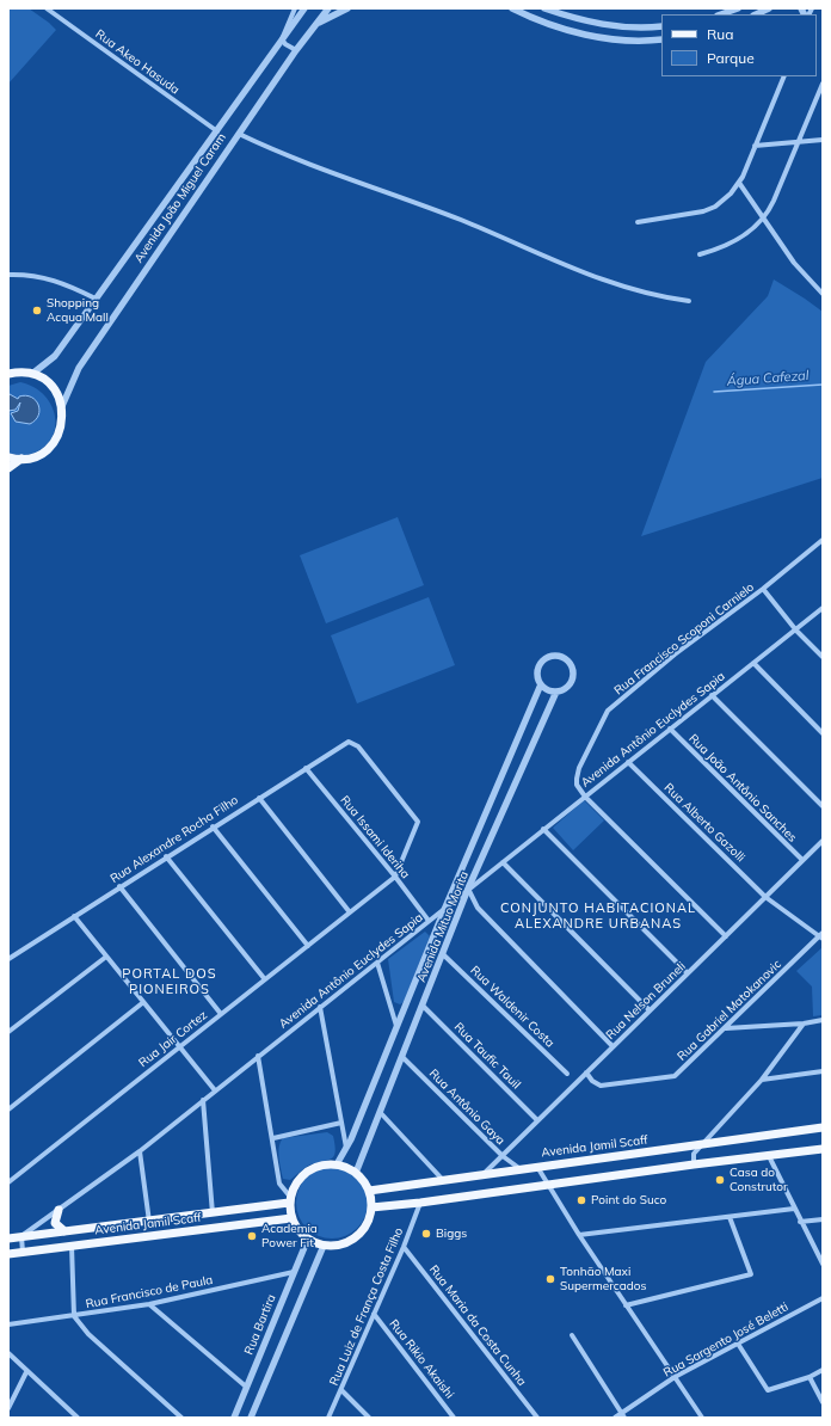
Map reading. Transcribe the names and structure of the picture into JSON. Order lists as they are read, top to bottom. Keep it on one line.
{"streets":{"main road":["Avenida Jamil Scaff"],"street":["Rua Akeo Hasuda","Avenida João Miguel Caram","Rua Francisco Scoponi Carnielo","Avenida Antônio Euclydes Sapia","Rua João Antônio Sanches","Rua Alberto Gazolli","Rua Issami Ideriha","Rua Alexandre Rocha Filho","Avenida Mituo Morita","Rua Nelson Bruneli","Rua Waldenir Costa","Rua Gabriel Matokanovic","Rua Jair Cortez","Rua Taufic Tauil","Rua Antônio Gaya","Rua Francisco de Paula","Rua Luiz de França Costa Filho","Rua Bartira","Rua Maria da Costa Cunha","Rua Sargento José Beletti","Rua Rikio Akaishi"]},"crossings":[["Rua Akeo Hasuda","Avenida João Miguel Caram"],["Rua Francisco Scoponi Carnielo","Avenida Antônio Euclydes Sapia"],["Avenida Antônio Euclydes Sapia","Rua João Antônio Sanches"],["Avenida Antônio Euclydes Sapia","Rua Alberto Gazolli"],["Avenida Antônio Euclydes Sapia","Rua Issami Ideriha"],["Avenida Antônio Euclydes Sapia","Avenida Mituo Morita"],["Avenida Antônio Euclydes Sapia","Avenida Jamil Scaff"],["Rua João Antônio Sanches","Rua Nelson Bruneli"],["Rua Alberto Gazolli","Rua Nelson Bruneli"],["Rua Alberto Gazolli","Rua Gabriel Matokanovic"],["Rua Issami Ideriha","Rua Alexandre Rocha Filho"],["Rua Issami Ideriha","Rua Jair Cortez"],["Rua Alexandre Rocha Filho","Rua Jair Cortez"],["Avenida Mituo Morita","Rua Waldenir Costa"],["Avenida Mituo Morita","Rua Taufic Tauil"],["Avenida Mituo Morita","Rua Antônio Gaya"],["Avenida Mituo Morita","Avenida Jamil Scaff"],["Avenida Mituo Morita","Rua Bartira"],["Rua Nelson Bruneli","Rua Gabriel Matokanovic"],["Rua Nelson Bruneli","Rua Taufic Tauil"],["Rua Nelson Bruneli","Rua Antônio Gaya"],["Rua Nelson Bruneli","Avenida Jamil Scaff"],["Rua Antônio Gaya","Avenida Jamil Scaff"],["Avenida Jamil Scaff","Rua Bartira"],["Rua Francisco de Paula","Rua Bartira"],["Rua Luiz de França Costa Filho","Rua Maria da Costa Cunha"],["Rua Luiz de França Costa Filho","Rua Rikio Akaishi"]],"districts":["CONJUNTO HABITACIONAL ALEXANDRE URBANAS","PORTAL DOS PIONEIROS"],"water":["Água Cafezal"],"places":["Shopping Acqua Mall","Casa do Construtor","Point do Suco","Biggs","Academia Power Fit","Tonhão Maxi Supermercados"],"legend":["Rua","Parque"]}
